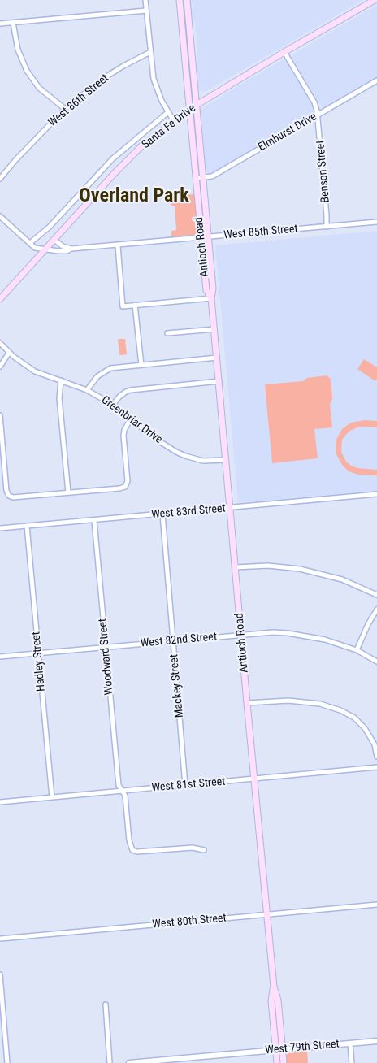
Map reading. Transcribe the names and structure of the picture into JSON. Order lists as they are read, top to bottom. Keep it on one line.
{"streets":{"main road":["Santa Fe Drive","Antioch Road"],"street":["West 86th Street","Elmhurst Drive","Benson Street","West 85th Street","Greenbriar Drive","West 83rd Street","West 82nd Street","Woodward Street","Hadley Street","Mackey Street","West 81st Street","West 80th Street","West 79th Street"]},"crossings":[["Santa Fe Drive","Benson Street"],["Santa Fe Drive","West 85th Street"],["Santa Fe Drive","Antioch Road"],["Elmhurst Drive","Benson Street"],["Elmhurst Drive","Antioch Road"],["Benson Street","West 85th Street"],["West 85th Street","Antioch Road"],["Antioch Road","Greenbriar Drive"],["Antioch Road","West 83rd Street"],["Antioch Road","West 82nd Street"],["Antioch Road","West 81st Street"],["Antioch Road","West 80th Street"],["Antioch Road","West 79th Street"],["West 83rd Street","Woodward Street"],["West 83rd Street","Hadley Street"],["West 83rd Street","Mackey Street"],["West 82nd Street","Woodward Street"],["West 82nd Street","Hadley Street"],["West 82nd Street","Mackey Street"],["Woodward Street","West 81st Street"],["Hadley Street","West 81st Street"],["Mackey Street","West 81st Street"]],"districts":["Overland Park"]}
